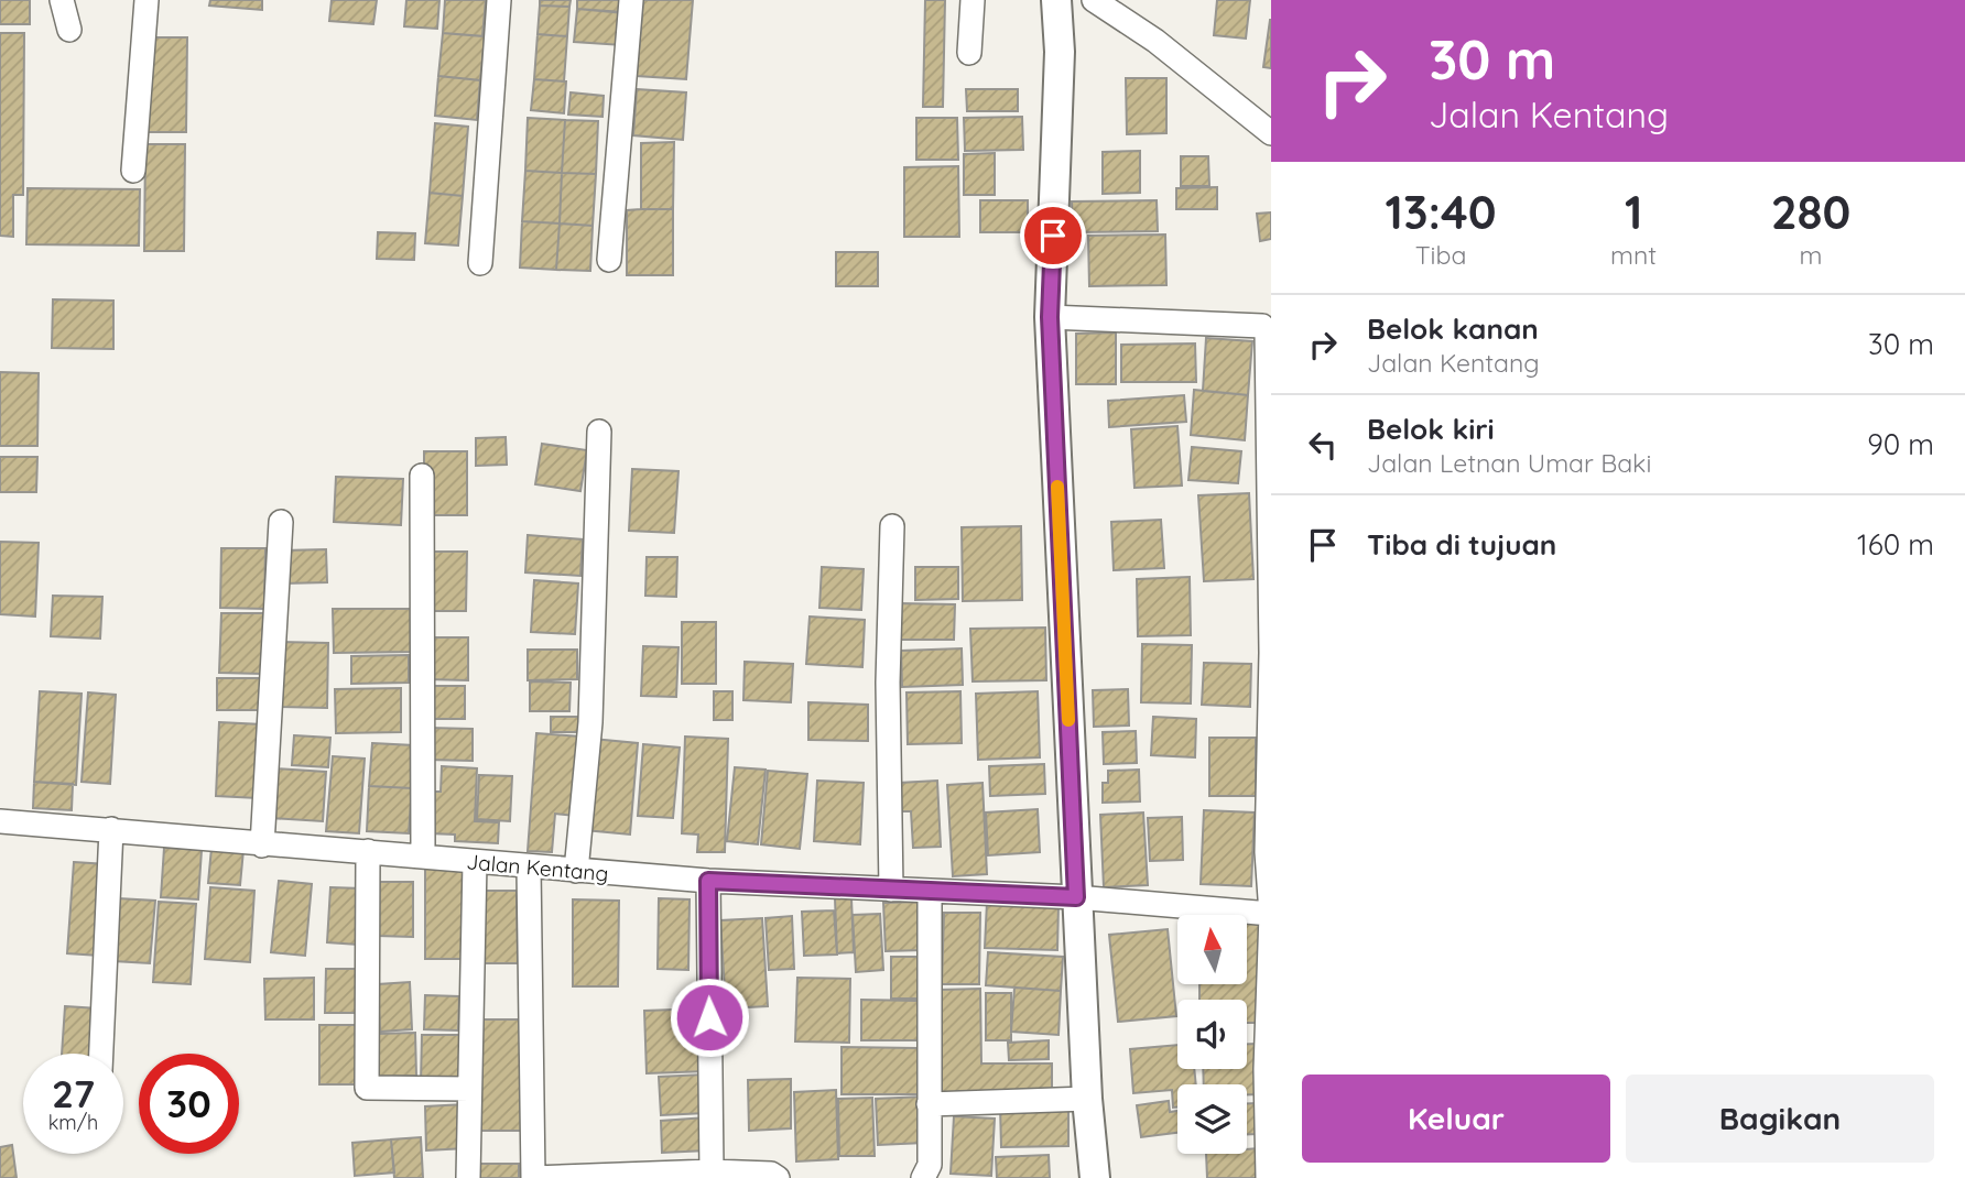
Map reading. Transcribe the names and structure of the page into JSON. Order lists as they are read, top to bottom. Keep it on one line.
{"streets":{"street":["Jalan Kentang"]},"north":"top","page":{"turn":["30 m","Jalan Kentang"],"eta":["13:40","Tiba","1","mnt","280","m"],"list":[{"name":"Belok kanan","note":"Jalan Kentang","value":"30 m"},{"name":"Belok kiri","note":"Jalan Letnan Umar Baki","value":"90 m"},{"name":"Tiba di tujuan","value":"160 m"}],"speed":"27 km/h","limit":"30","buttons":["Keluar","Bagikan"]}}
